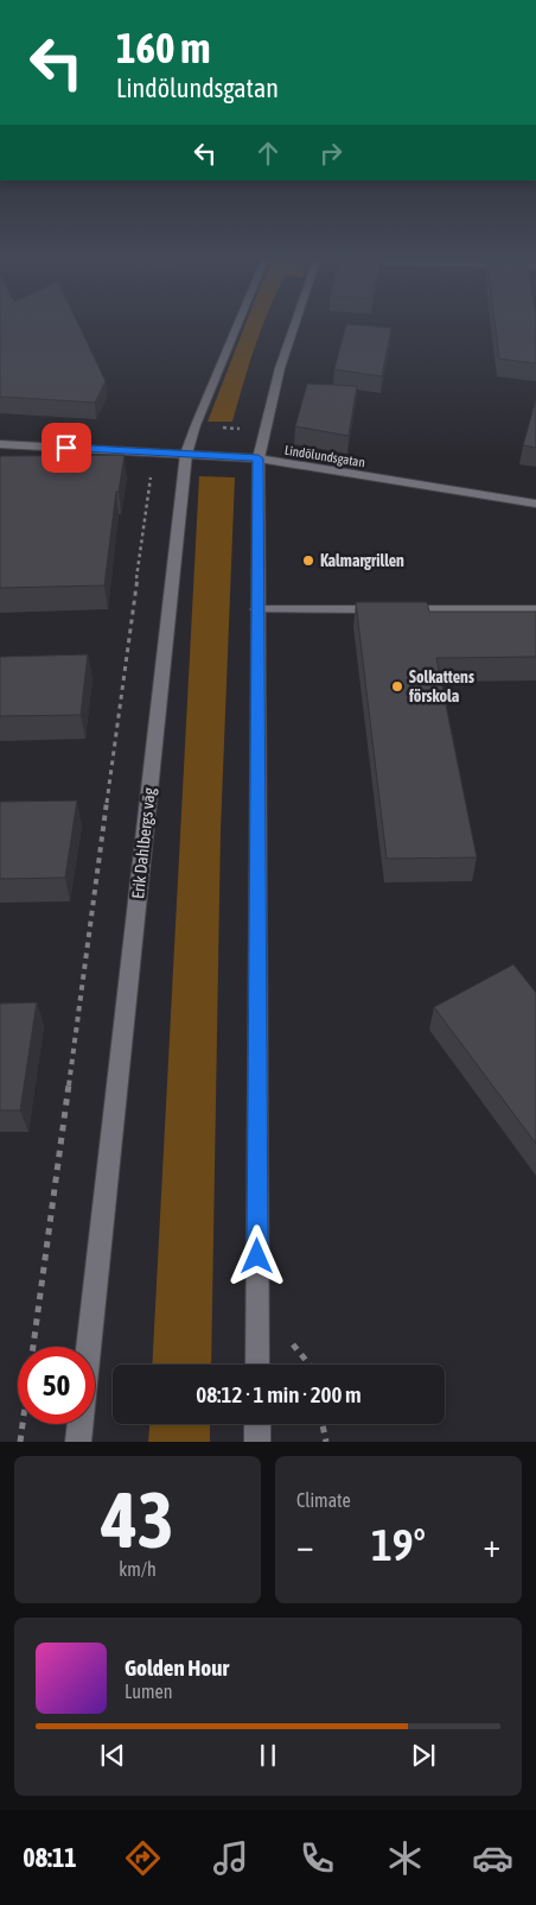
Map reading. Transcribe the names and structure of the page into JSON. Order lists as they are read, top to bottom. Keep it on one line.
{"streets":{"main road":["Lindölundsgatan","Erik Dahlbergs väg"]},"crossings":[["Lindölundsgatan","Erik Dahlbergs väg"]],"places":["Kalmargrillen","Solkattens förskola"],"page":{"turn":["160 m","Lindölundsgatan"],"limit":"50","trip":"08:12 · 1 min · 200 m","tile":[["43","km/h"],"Climate"],"heat":["−","19°","+"],"song":["Golden Hour","Lumen"],"tabs":"08:11"}}
